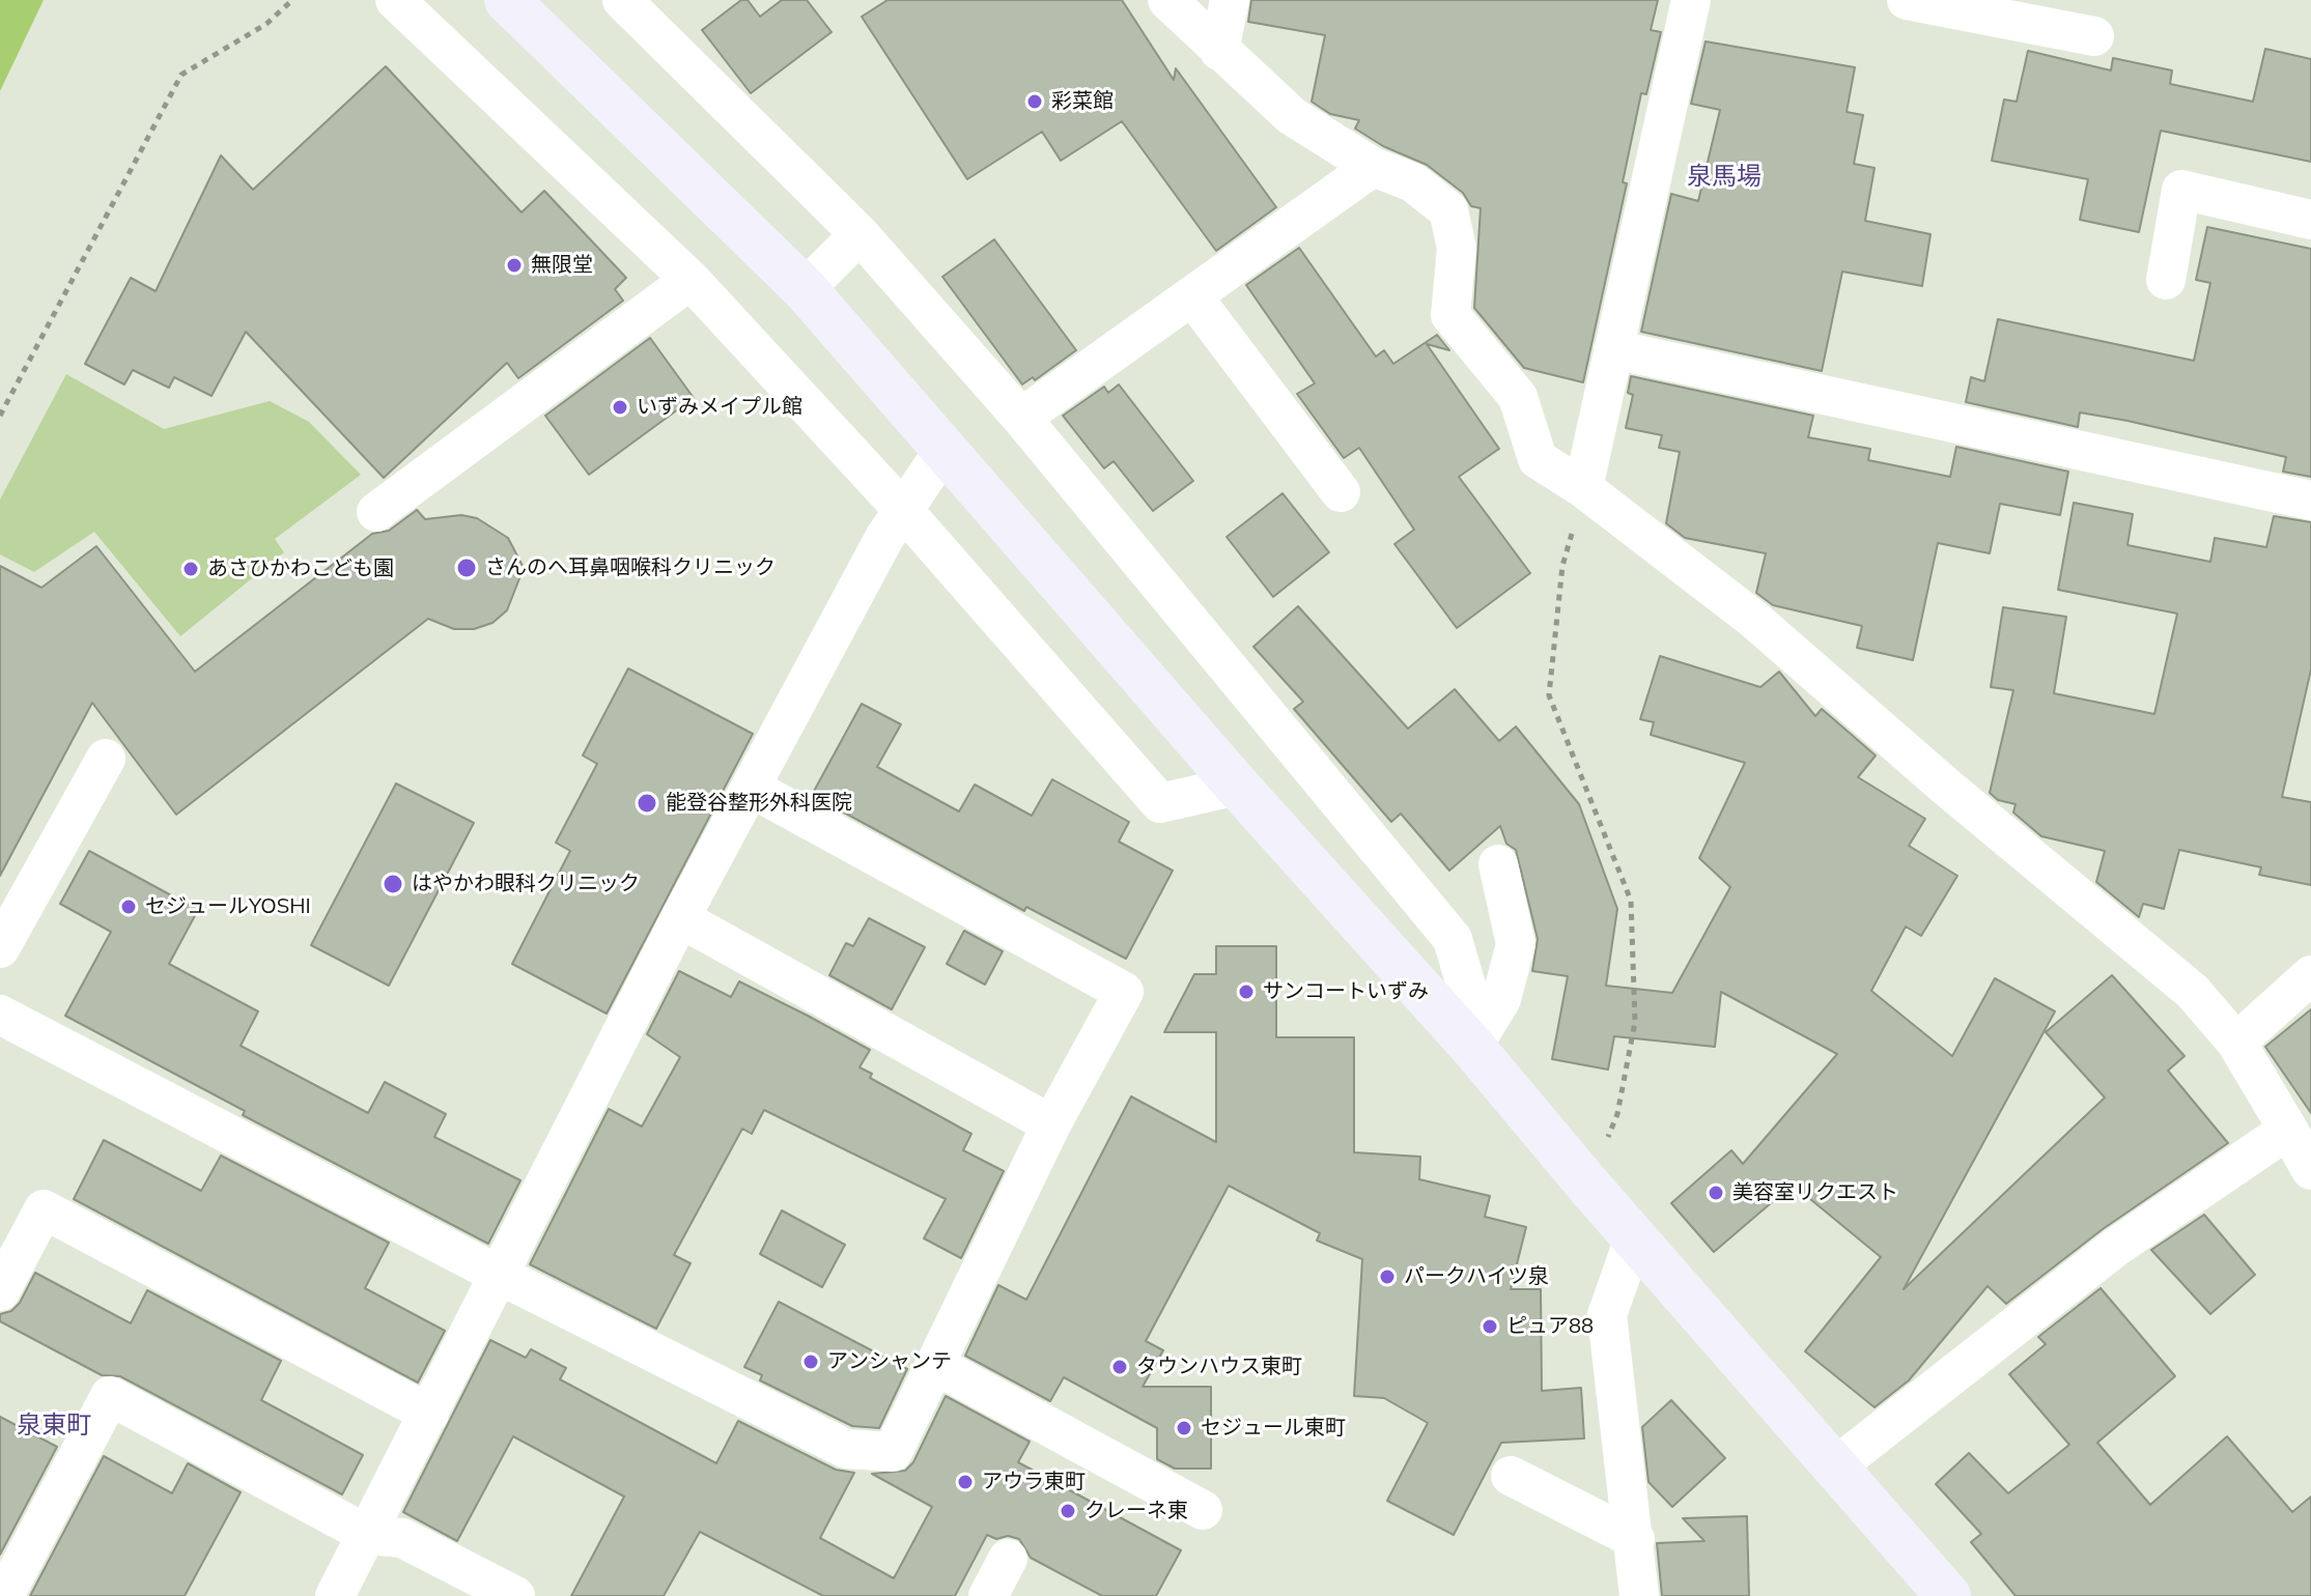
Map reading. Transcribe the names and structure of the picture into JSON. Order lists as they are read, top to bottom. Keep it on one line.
{"districts":["泉馬場","泉東町"],"places":["彩菜館","無限堂","いずみメイプル館","さんのへ耳鼻咽喉科クリニック","あさひかわこども園","能登谷整形外科医院","はやかわ眼科クリニック","セジュールYOSHI","サンコートいずみ","美容室リクエスト","パークハイツ泉","ピュア88","アンシャンテ","タウンハウス東町","セジュール東町","アウラ東町","クレーネ東"]}
